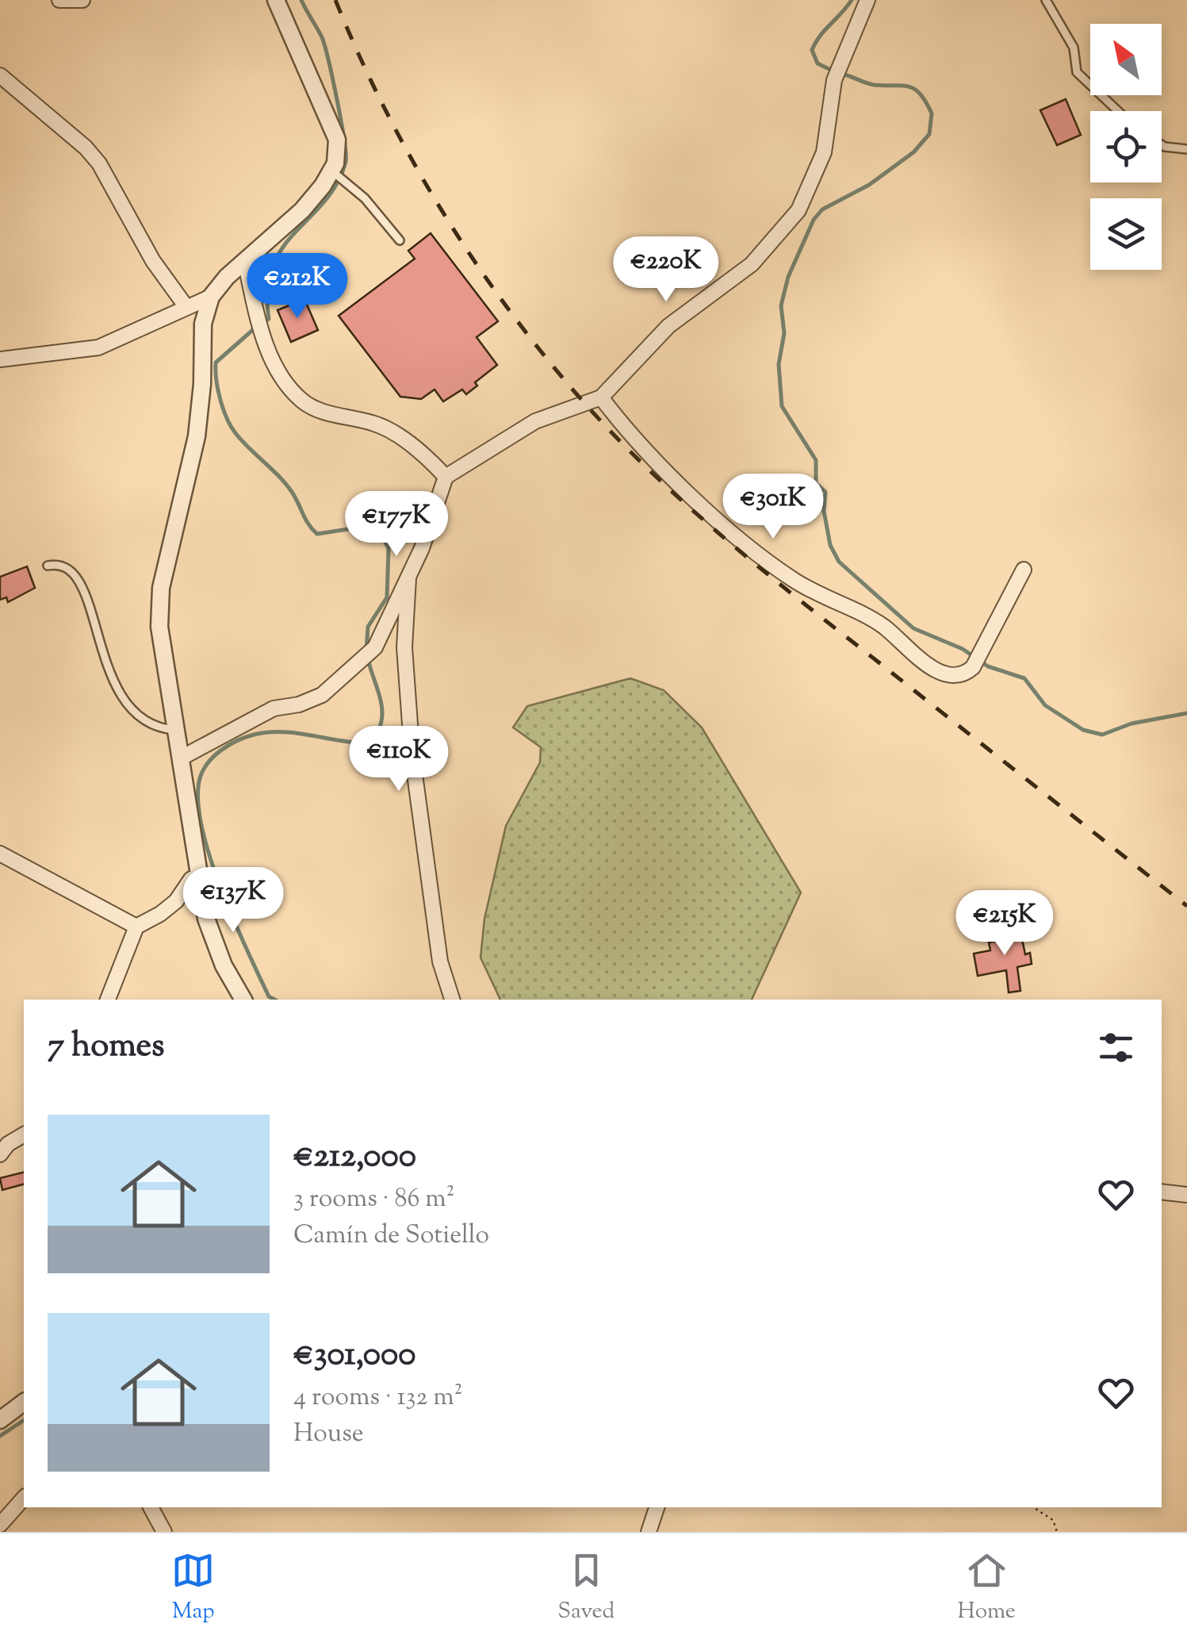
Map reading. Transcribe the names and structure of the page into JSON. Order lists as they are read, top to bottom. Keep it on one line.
{"north":"top left","page":{"price":["€220K","€212K","€301K","€177K","€110K","€137K","€215K"],"heading":"7 homes","list":[{"name":"€212,000","note":"3 rooms · 86 m² · Camín de Sotiello"},{"name":"€301,000","note":"4 rooms · 132 m² · House"}],"tabs":["Map","Saved","Home"]}}
